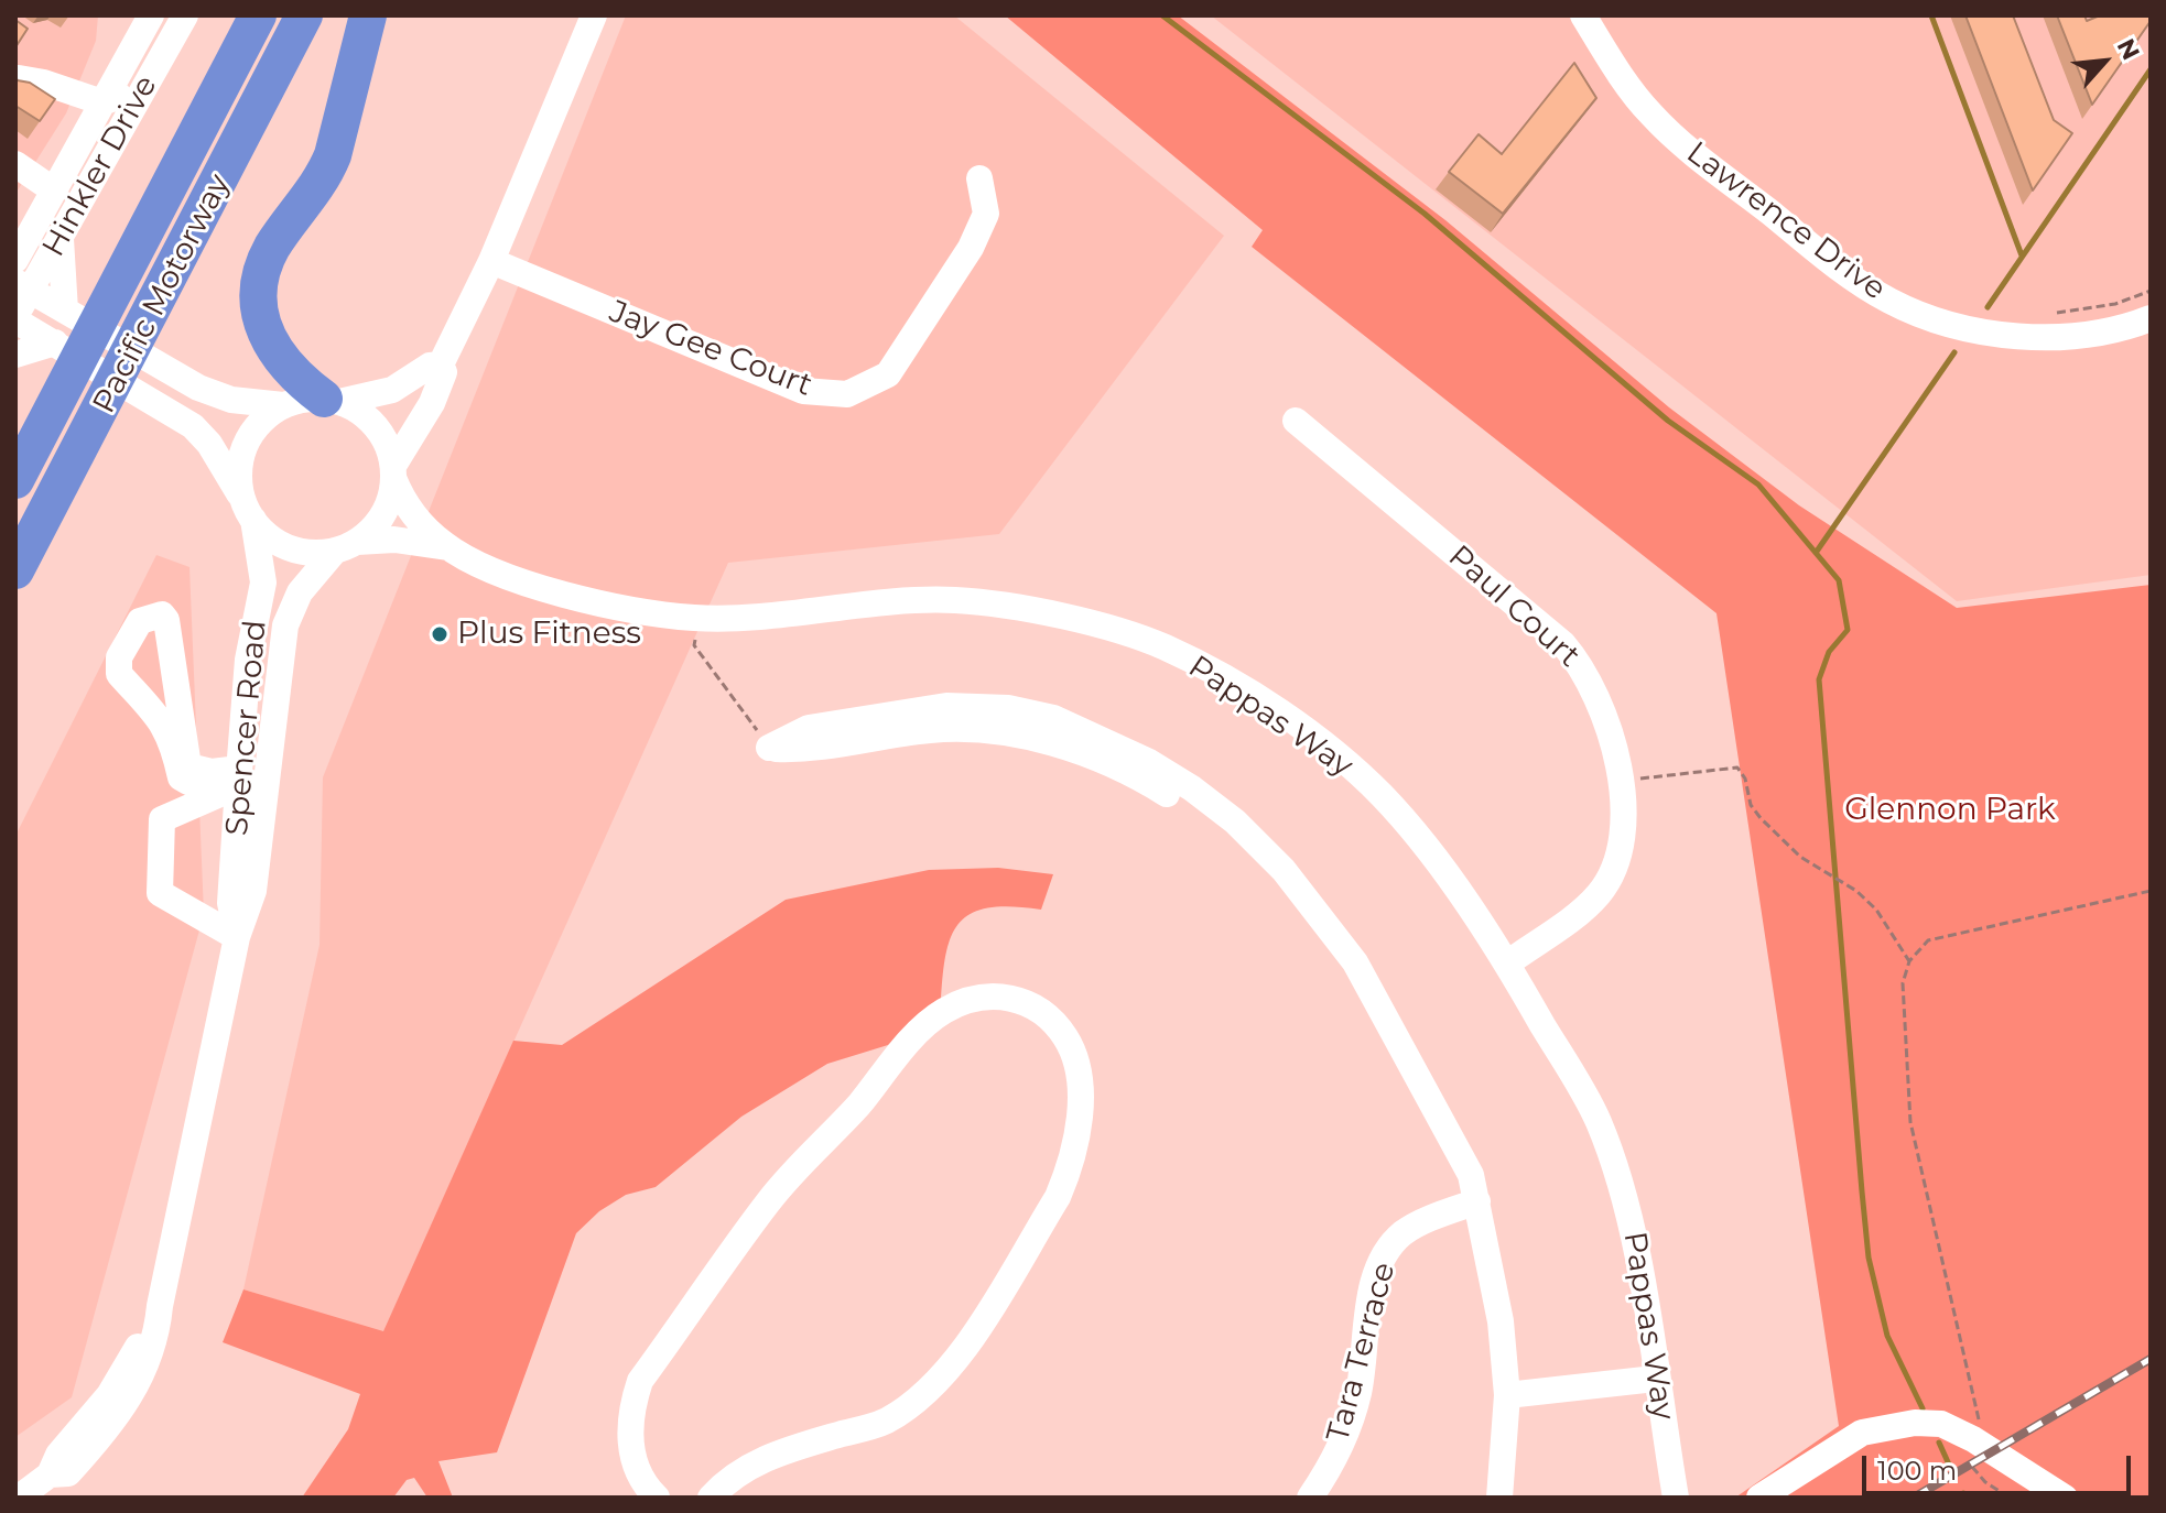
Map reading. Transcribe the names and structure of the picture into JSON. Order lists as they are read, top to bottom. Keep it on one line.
{"streets":{"highway":["Pacific Motorway"],"street":["Hinkler Drive","Lawrence Drive","Jay Gee Court","Paul Court","Pappas Way","Spencer Road","Tara Terrace"]},"crossings":[["Paul Court","Pappas Way"],["Pappas Way","Spencer Road"]],"parks":["Glennon Park"],"places":["Plus Fitness"],"scale_bar":"100 m","north":"top right"}
